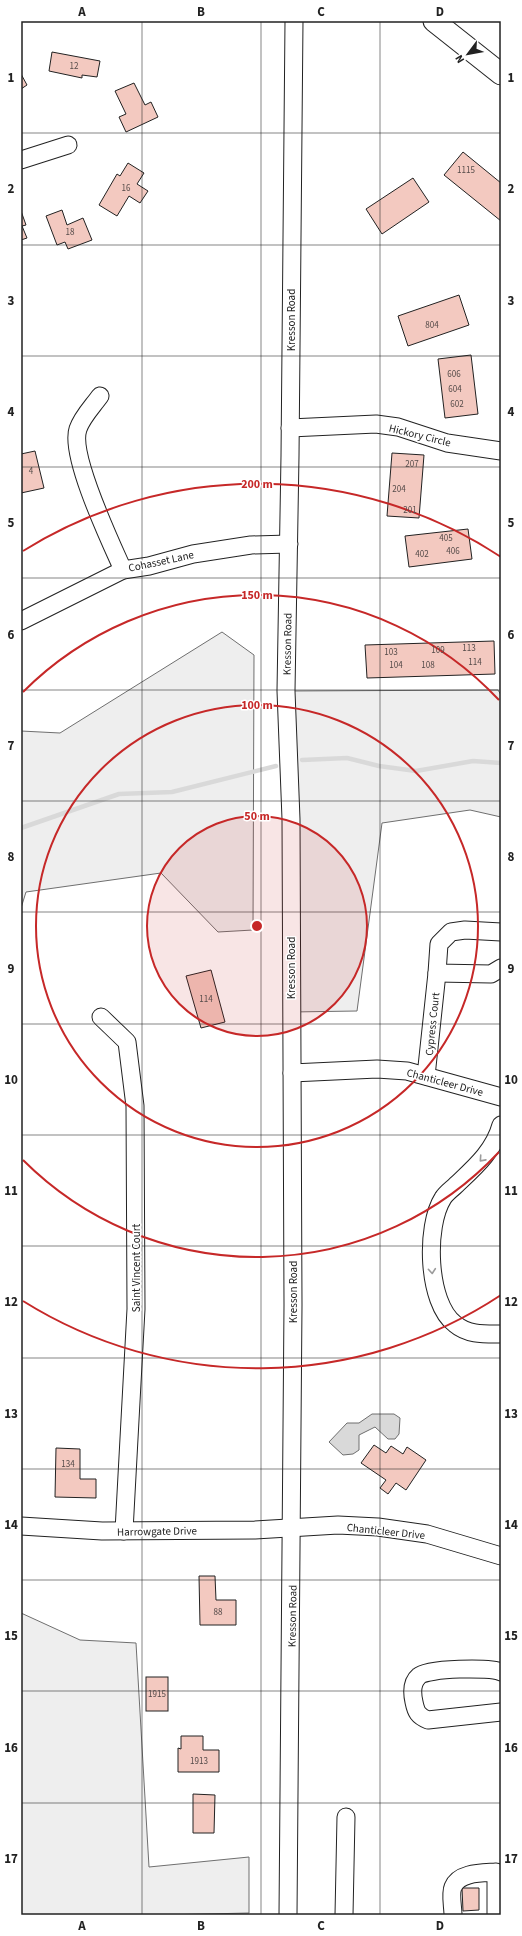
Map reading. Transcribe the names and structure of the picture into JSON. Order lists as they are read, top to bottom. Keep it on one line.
{"streets":{"street":["Kresson Road","Hickory Circle","Cohasset Lane","Cypress Court","Chanticleer Drive","Saint Vincent Court","Harrowgate Drive"]},"crossings":[["Kresson Road","Hickory Circle"],["Kresson Road","Cohasset Lane"],["Kresson Road","Chanticleer Drive"],["Kresson Road","Harrowgate Drive"],["Cypress Court","Chanticleer Drive"],["Chanticleer Drive","Harrowgate Drive"],["Saint Vincent Court","Harrowgate Drive"]],"house_numbers":["12","1115","16","18","804","606","604","602","207","4","204","201","405","406","402","113","109","103","114","104","108","114","134","88","1915","1913"],"north":"bottom left","grid":{"columns":["A","B","C","D"],"rows":["1","2","3","4","5","6","7","8","9","10","11","12","13","14","15","16","17"]},"rings":["200 m","150 m","100 m","50 m"]}
